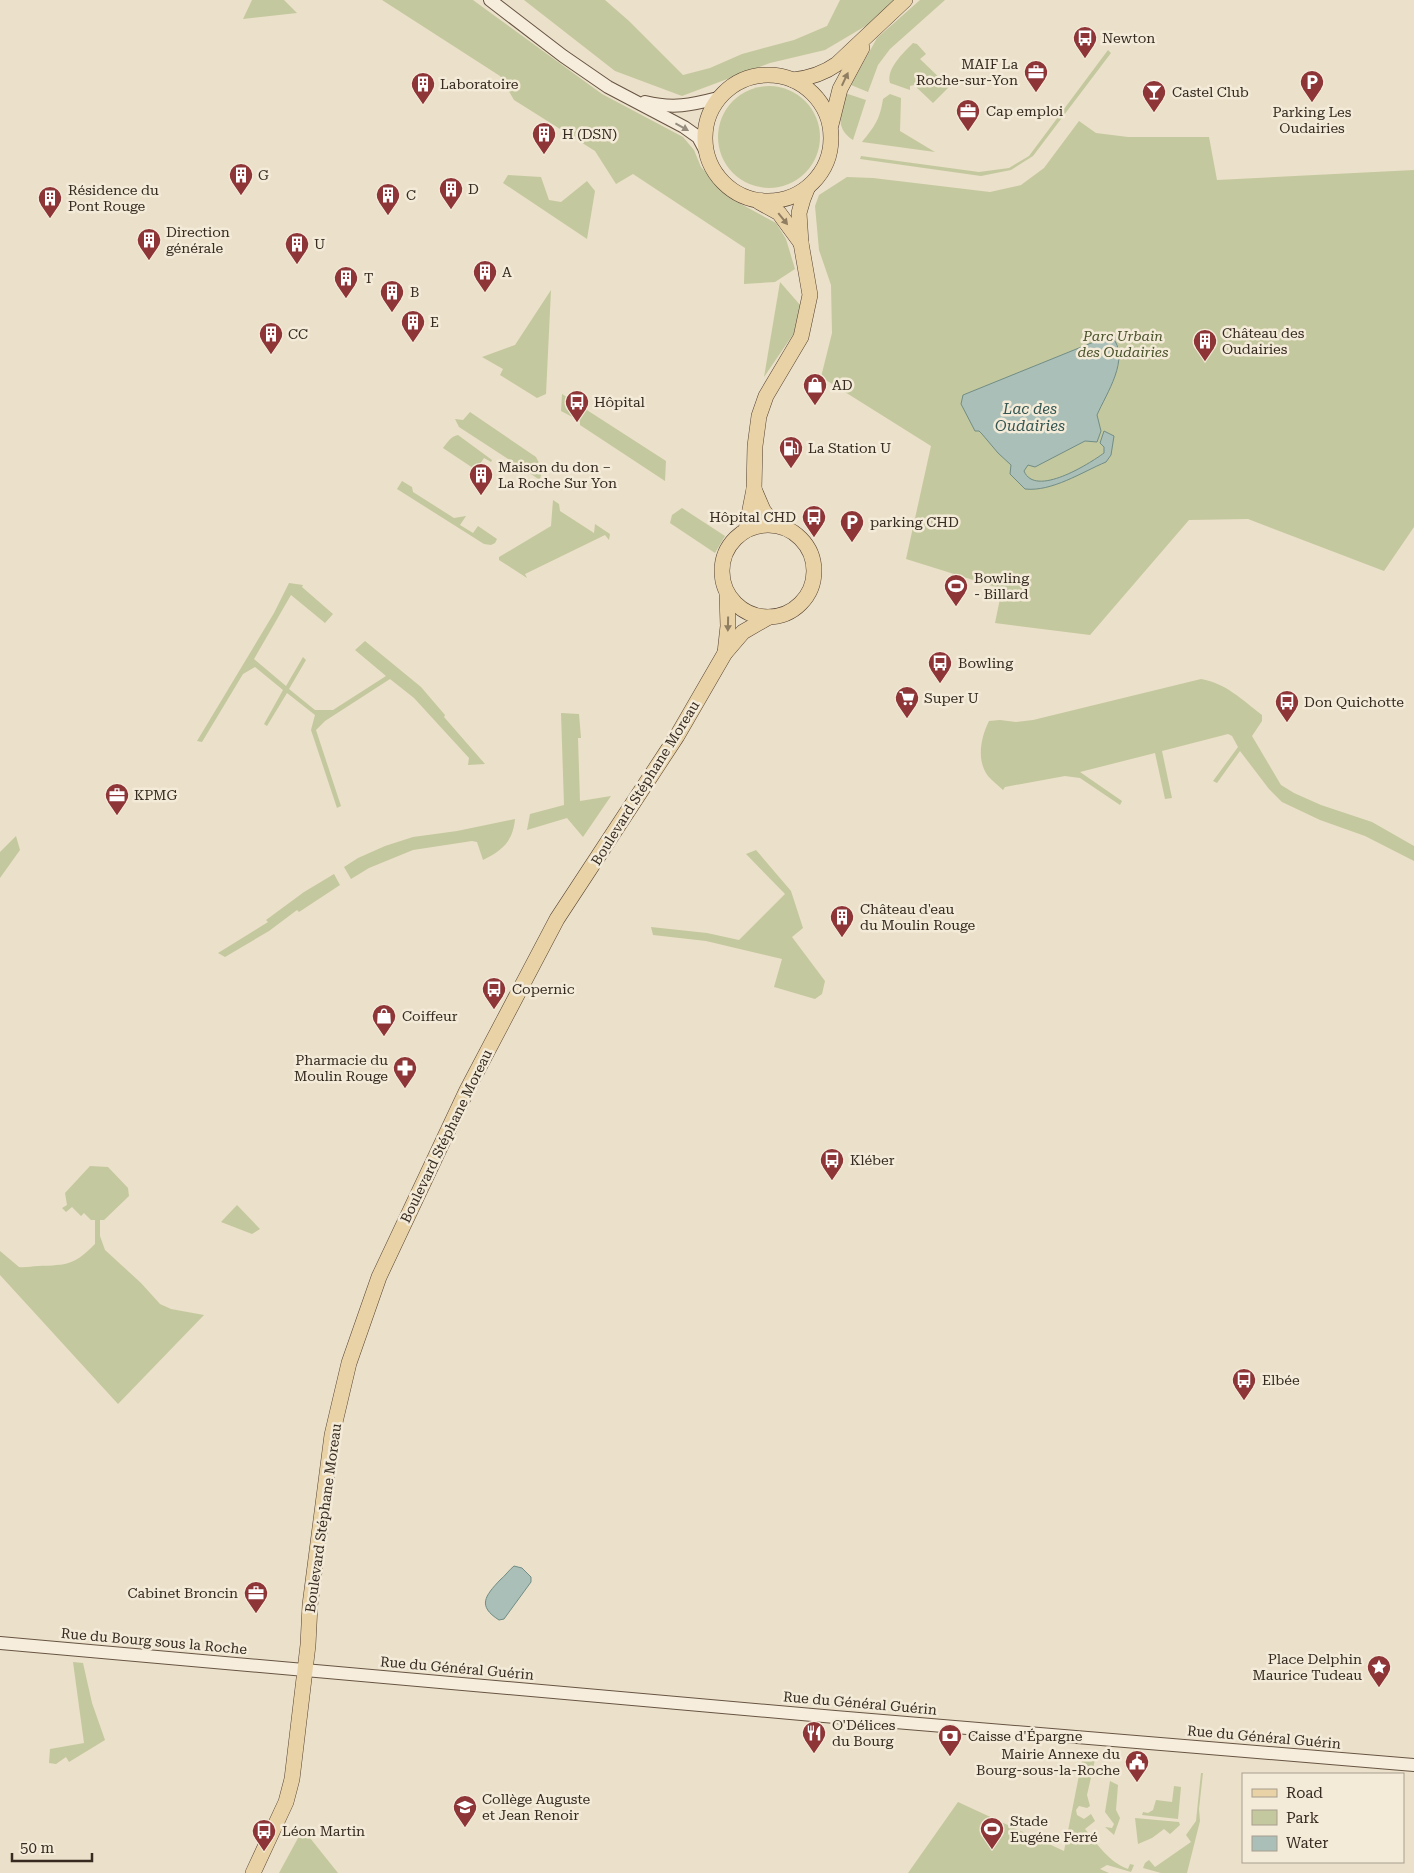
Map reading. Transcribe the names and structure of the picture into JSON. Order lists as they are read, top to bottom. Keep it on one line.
{"streets":{"main road":["Boulevard Stéphane Moreau","Rue du Bourg sous la Roche","Rue du Général Guérin"]},"crossings":[["Boulevard Stéphane Moreau","Rue du Bourg sous la Roche"],["Boulevard Stéphane Moreau","Rue du Général Guérin"],["Rue du Bourg sous la Roche","Rue du Général Guérin"]],"water":["Lac des Oudairies"],"parks":["Parc Urbain des Oudairies"],"places":{"bus stop":["Newton","Hôpital","Hôpital CHD","Bowling","Don Quichotte","Copernic","Kléber","Elbée","Léon Martin"],"office":["MAIF La Roche-sur-Yon","Cap emploi","KPMG","Cabinet Broncin"],"parking":["Parking Les Oudairies","parking CHD"],"building":["Laboratoire","H (DSN)","G","D","C","Résidence du Pont Rouge","Direction générale","U","A","T","B","E","CC","Château des Oudairies","Maison du don – La Roche Sur Yon","Château d'eau du Moulin Rouge"],"bar":["Castel Club"],"shop":["AD","Coiffeur"],"fuel station":["La Station U"],"sports":["Bowling - Billard","Stade Eugéne Ferré"],"supermarket":["Super U"],"pharmacy":["Pharmacie du Moulin Rouge"],"place":["Place Delphin Maurice Tudeau"],"restaurant":["O'Délices du Bourg"],"bank":["Caisse d'Épargne"],"public building":["Mairie Annexe du Bourg-sous-la-Roche"],"school or university":["Collège Auguste et Jean Renoir"]},"legend":["Road","Park","Water"],"scale_bar":"50 m"}
